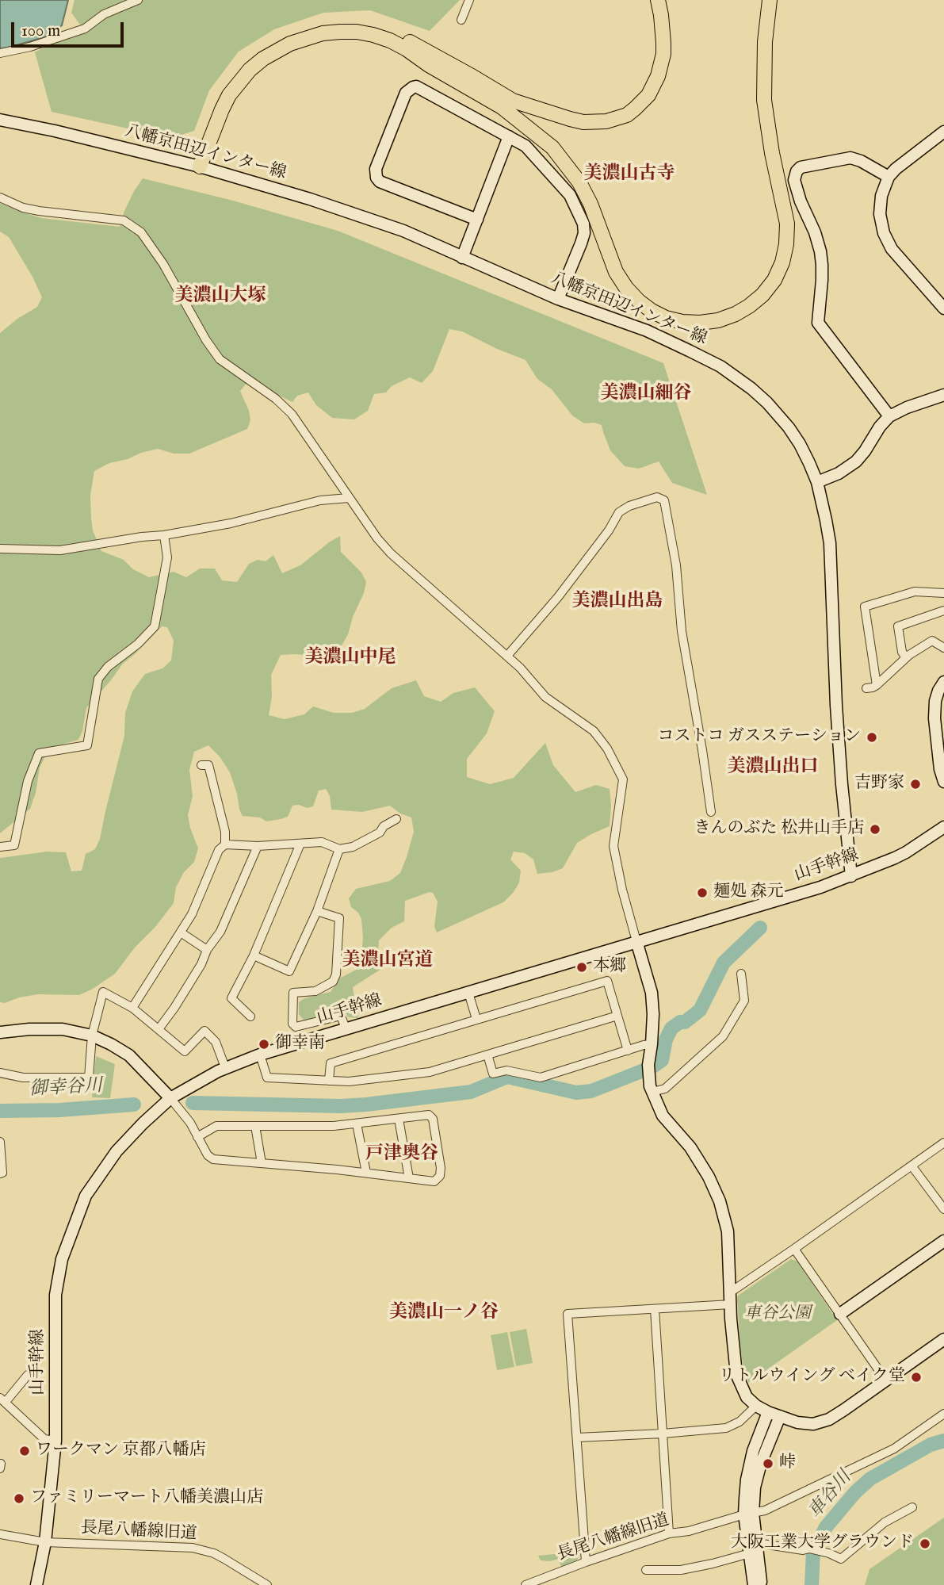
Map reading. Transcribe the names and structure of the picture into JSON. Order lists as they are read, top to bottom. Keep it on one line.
{"streets":{"main road":["八幡京田辺インター線","山手幹線"],"street":["長尾八幡線旧道"]},"crossings":[["八幡京田辺インター線","山手幹線"],["山手幹線","長尾八幡線旧道"]],"districts":["美濃山古寺","美濃山大塚","美濃山細谷","美濃山出島","美濃山中尾","美濃山出口","美濃山宮道","戸津奥谷","美濃山一ノ谷"],"water":["御幸谷川","車谷川"],"parks":["車谷公園"],"places":["コストコ ガスステーション","吉野家","きんのぶた 松井山手店","麺処 森元","本郷","御幸南","リトルウイング ベイク堂","ワークマン 京都八幡店","峠","ファミリーマート八幡美濃山店","大阪工業大学グラウンド"],"scale_bar":"100 m"}
